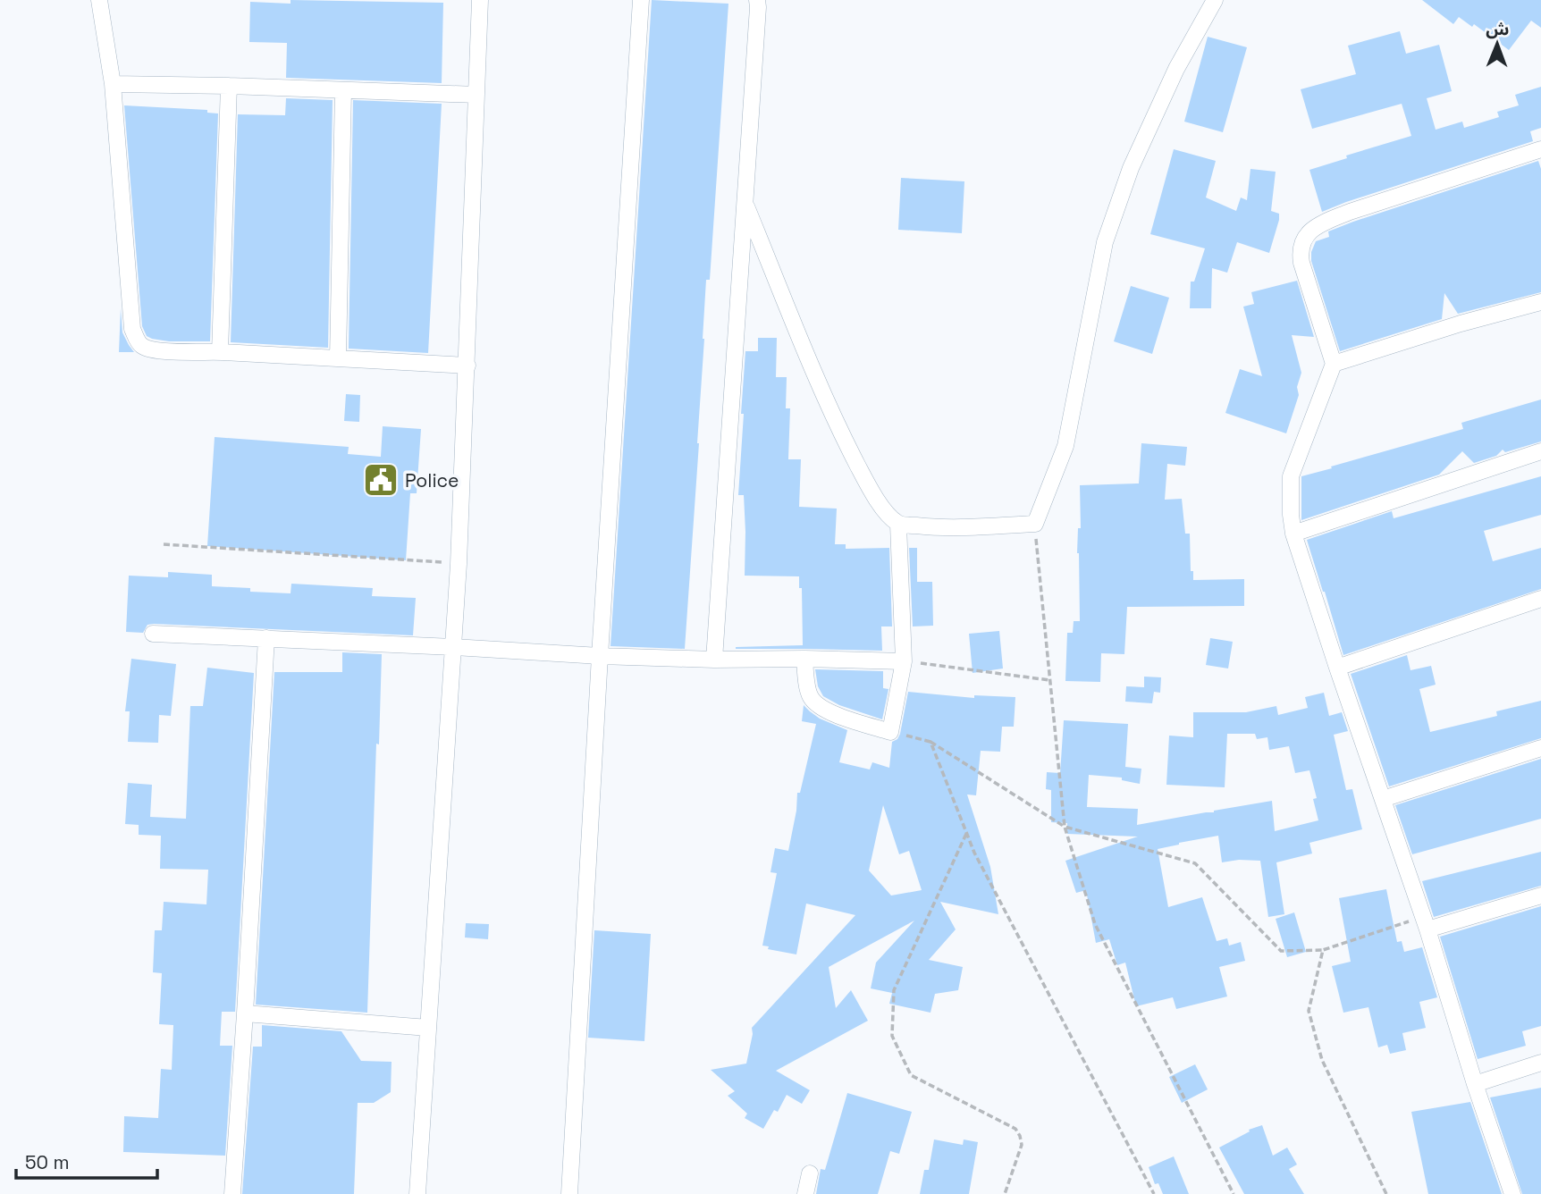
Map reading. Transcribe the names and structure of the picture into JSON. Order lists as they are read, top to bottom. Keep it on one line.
{"places":{"public building":["Police"]},"scale_bar":"50 m","north":"top"}
